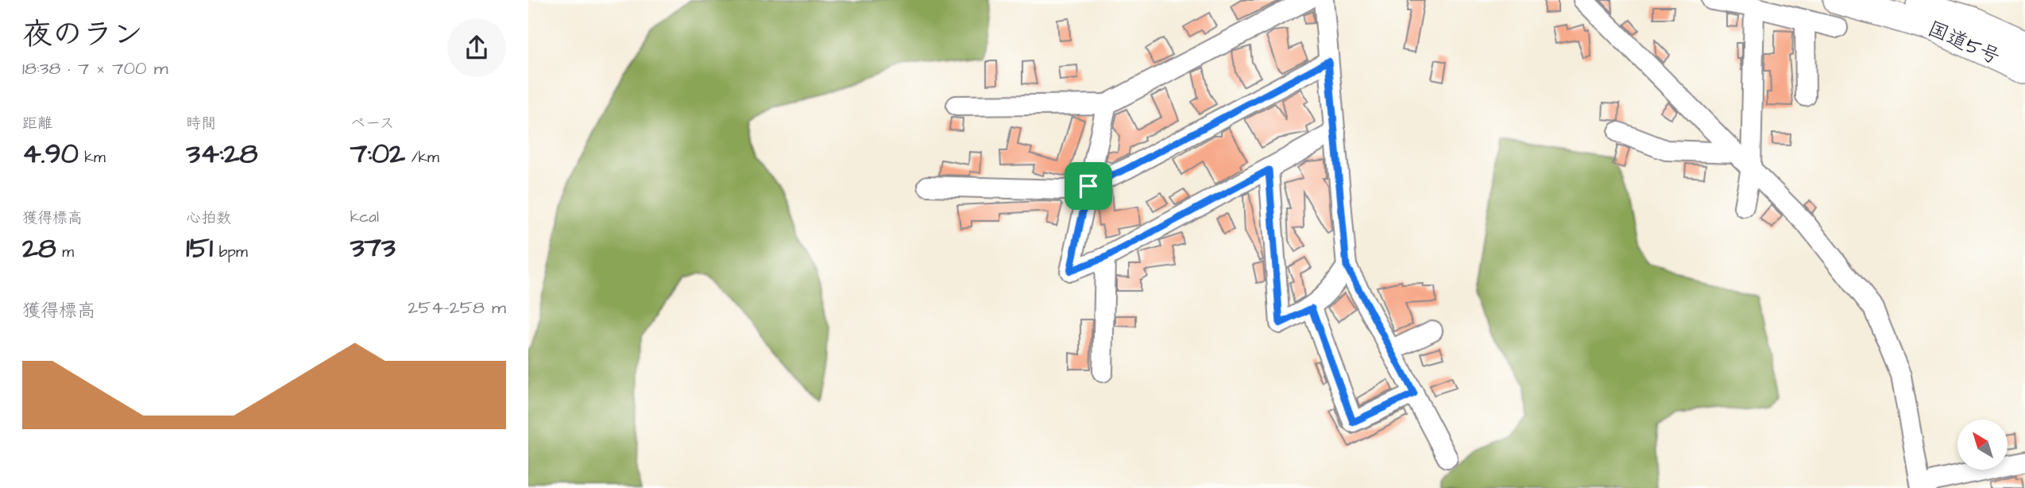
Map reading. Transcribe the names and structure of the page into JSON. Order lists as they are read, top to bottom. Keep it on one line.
{"streets":{"highway":["国道5号"]},"north":"top left","page":{"heading":["夜のラン","18:38 · 7 × 700 m"],"stats":[["距離","4.90 km"],["時間","34:28"],["ペース","7:02 /km"],["獲得標高","28 m"],["心拍数","151 bpm"],["kcal","373"]],"chart":["獲得標高","254–258 m"]}}
